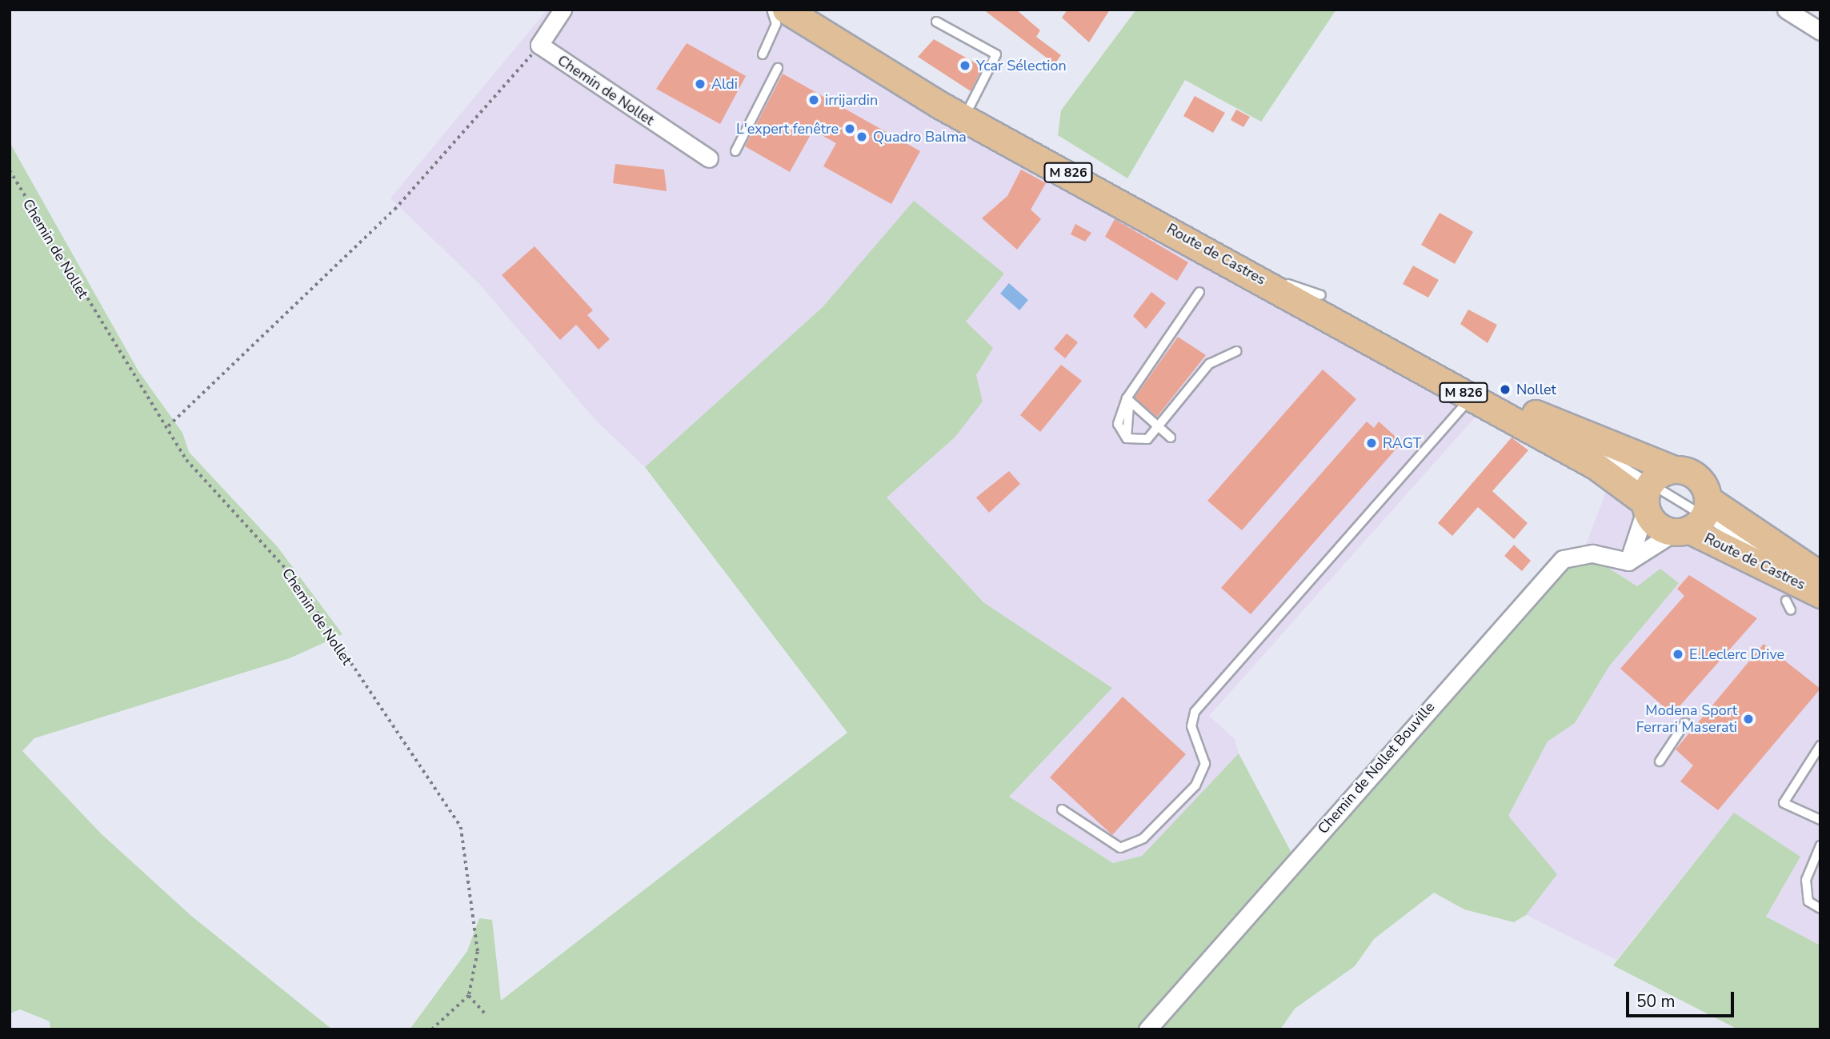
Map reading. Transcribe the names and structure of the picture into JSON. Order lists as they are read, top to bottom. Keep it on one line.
{"streets":{"main road":["M 826","Route de Castres"],"street":["Chemin de Nollet","Chemin de Nollet Bouville"]},"places":["Ycar Sélection","Aldi","irrijardin","L'expert fenêtre","Quadro Balma","Nollet","RAGT","E.Leclerc Drive","Modena Sport Ferrari Maserati"],"scale_bar":"50 m"}
